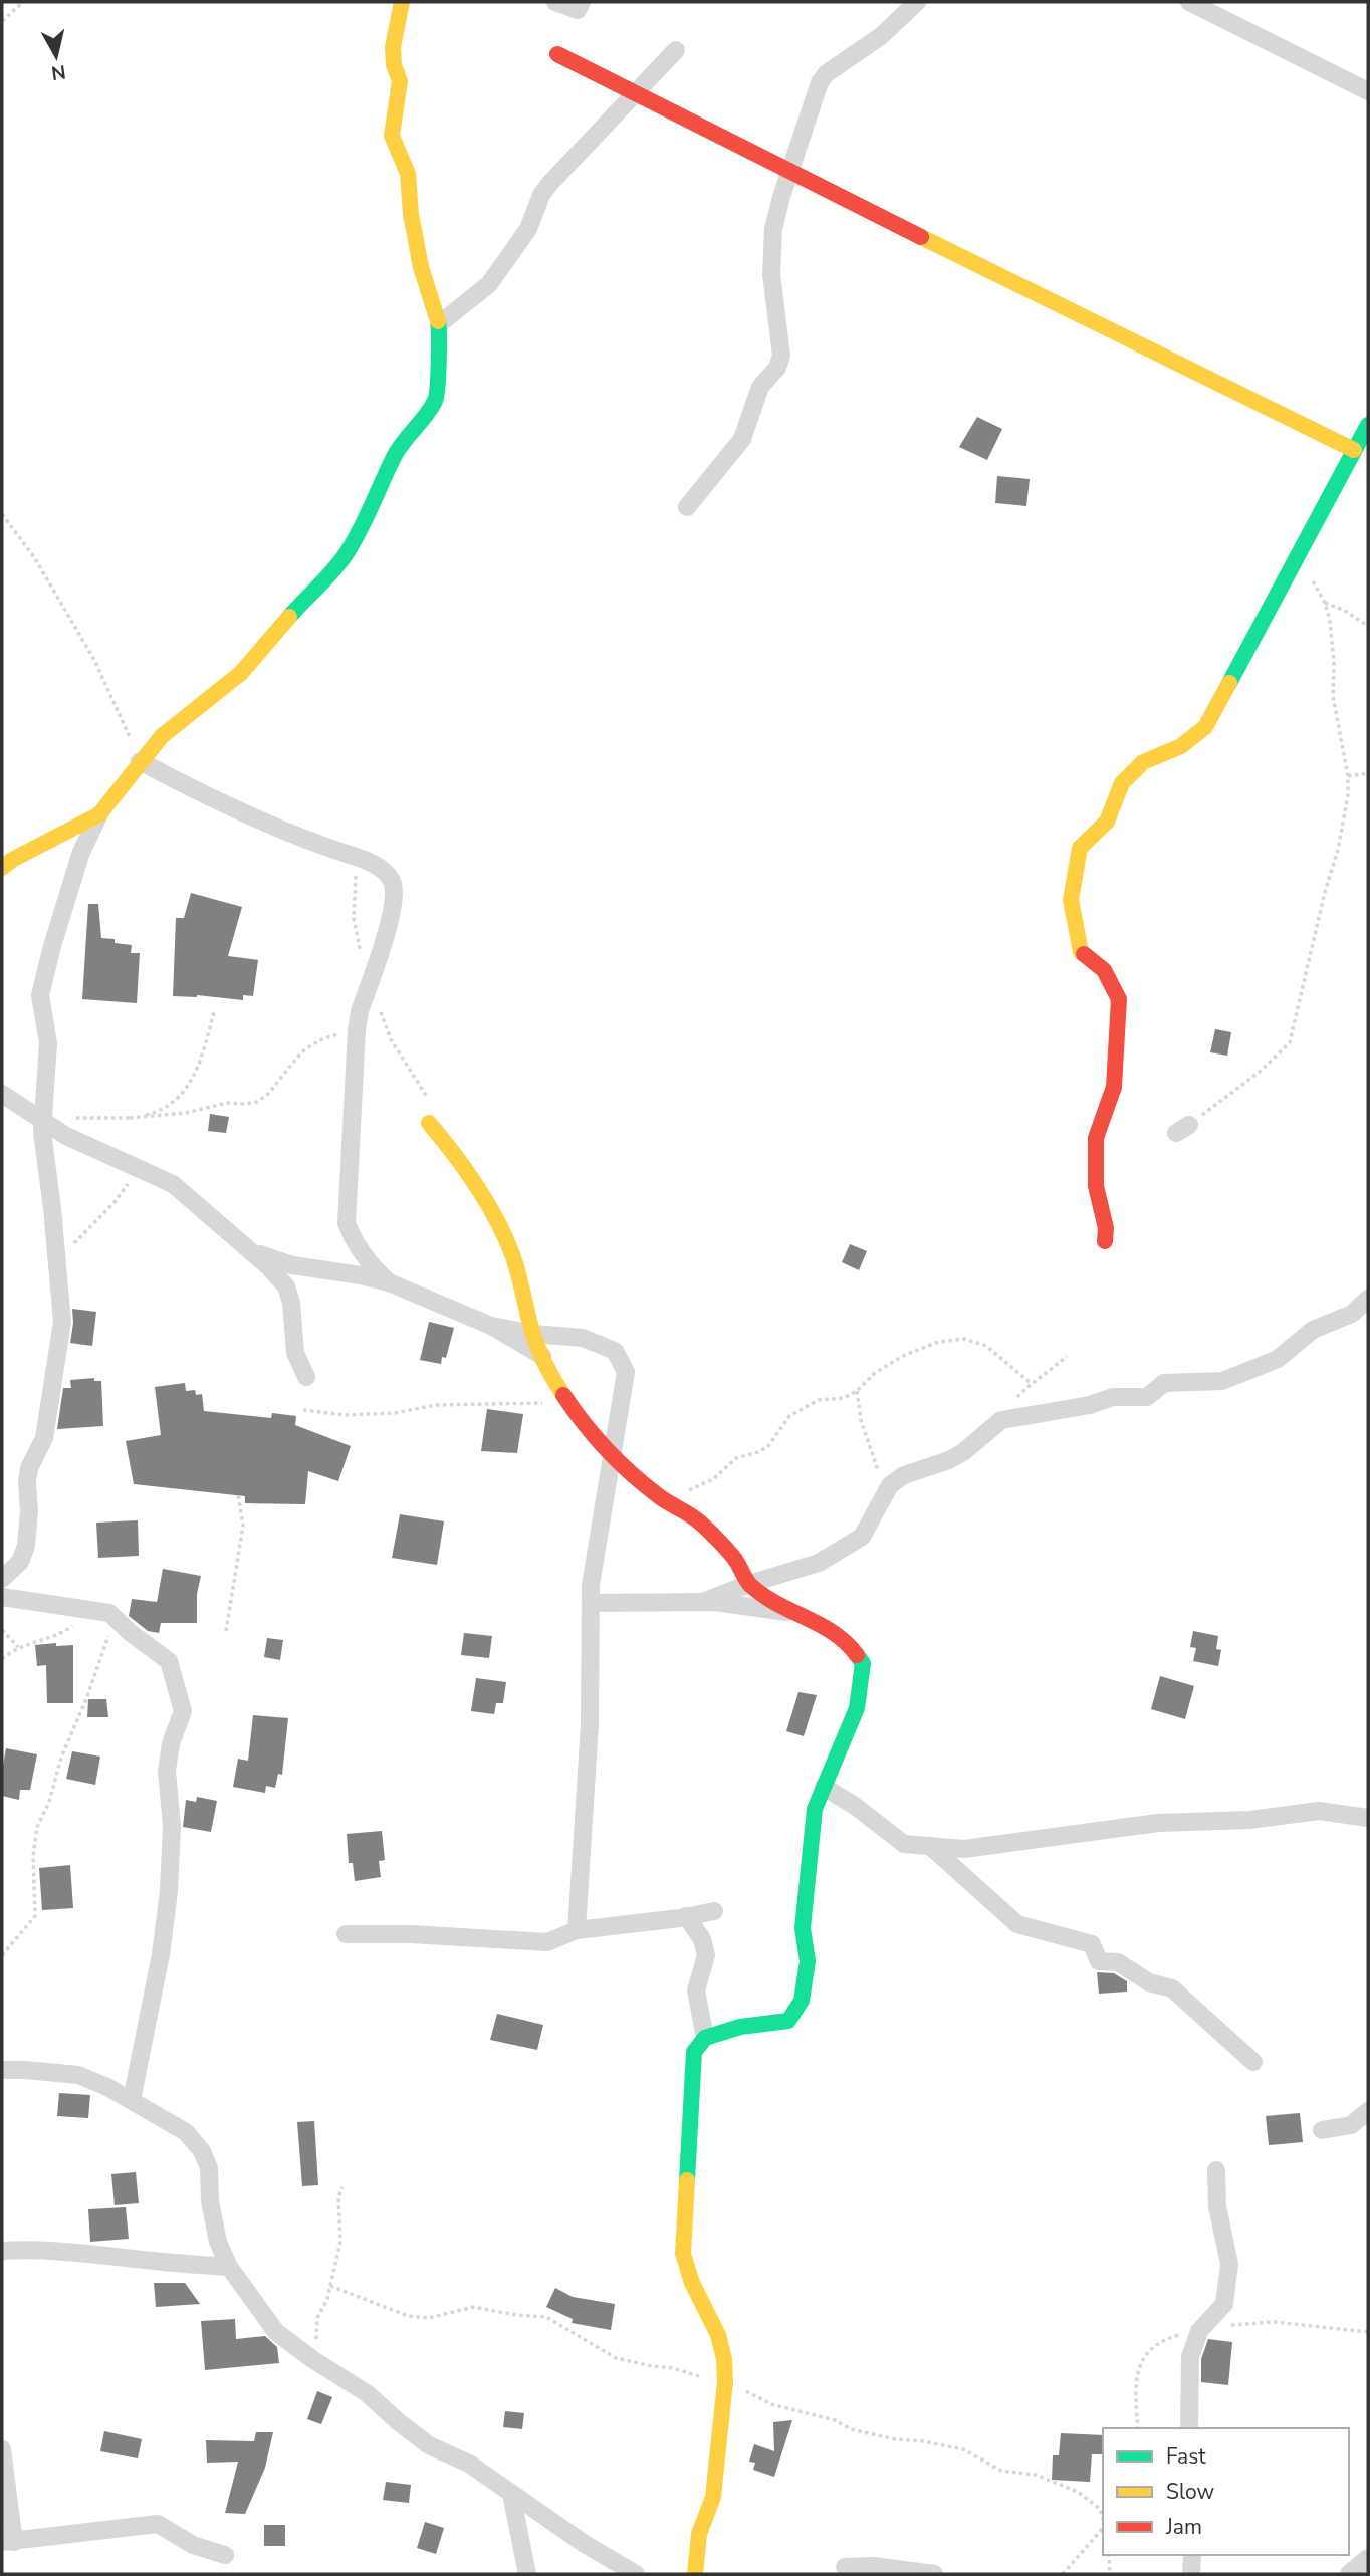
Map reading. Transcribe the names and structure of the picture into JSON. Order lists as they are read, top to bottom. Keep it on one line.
{"legend":["Fast","Slow","Jam"],"north":"bottom"}
